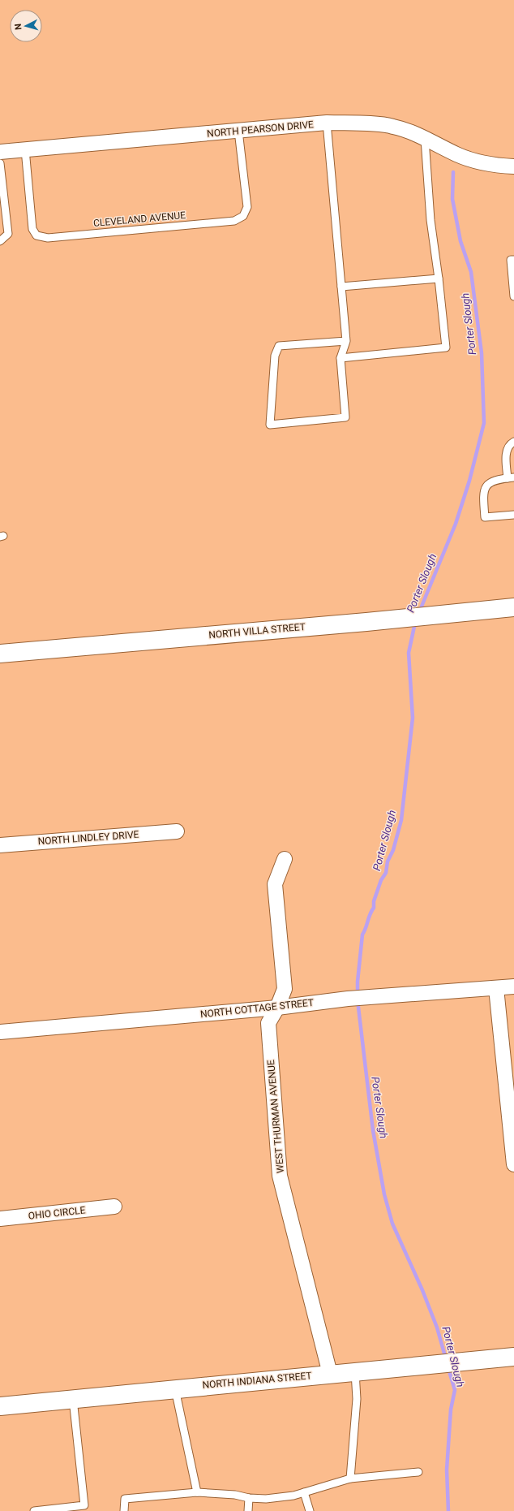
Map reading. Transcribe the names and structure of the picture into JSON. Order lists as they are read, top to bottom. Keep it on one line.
{"streets":{"main road":["NORTH VILLA STREET","NORTH INDIANA STREET"],"street":["NORTH PEARSON DRIVE","NORTH LINDLEY DRIVE","NORTH COTTAGE STREET","WEST THURMAN AVENUE","OHIO CIRCLE"],"lane":["CLEVELAND AVENUE"]},"crossings":[["NORTH PEARSON DRIVE","CLEVELAND AVENUE"],["NORTH COTTAGE STREET","WEST THURMAN AVENUE"],["WEST THURMAN AVENUE","NORTH INDIANA STREET"]],"water":["Porter Slough"],"north":"left"}
